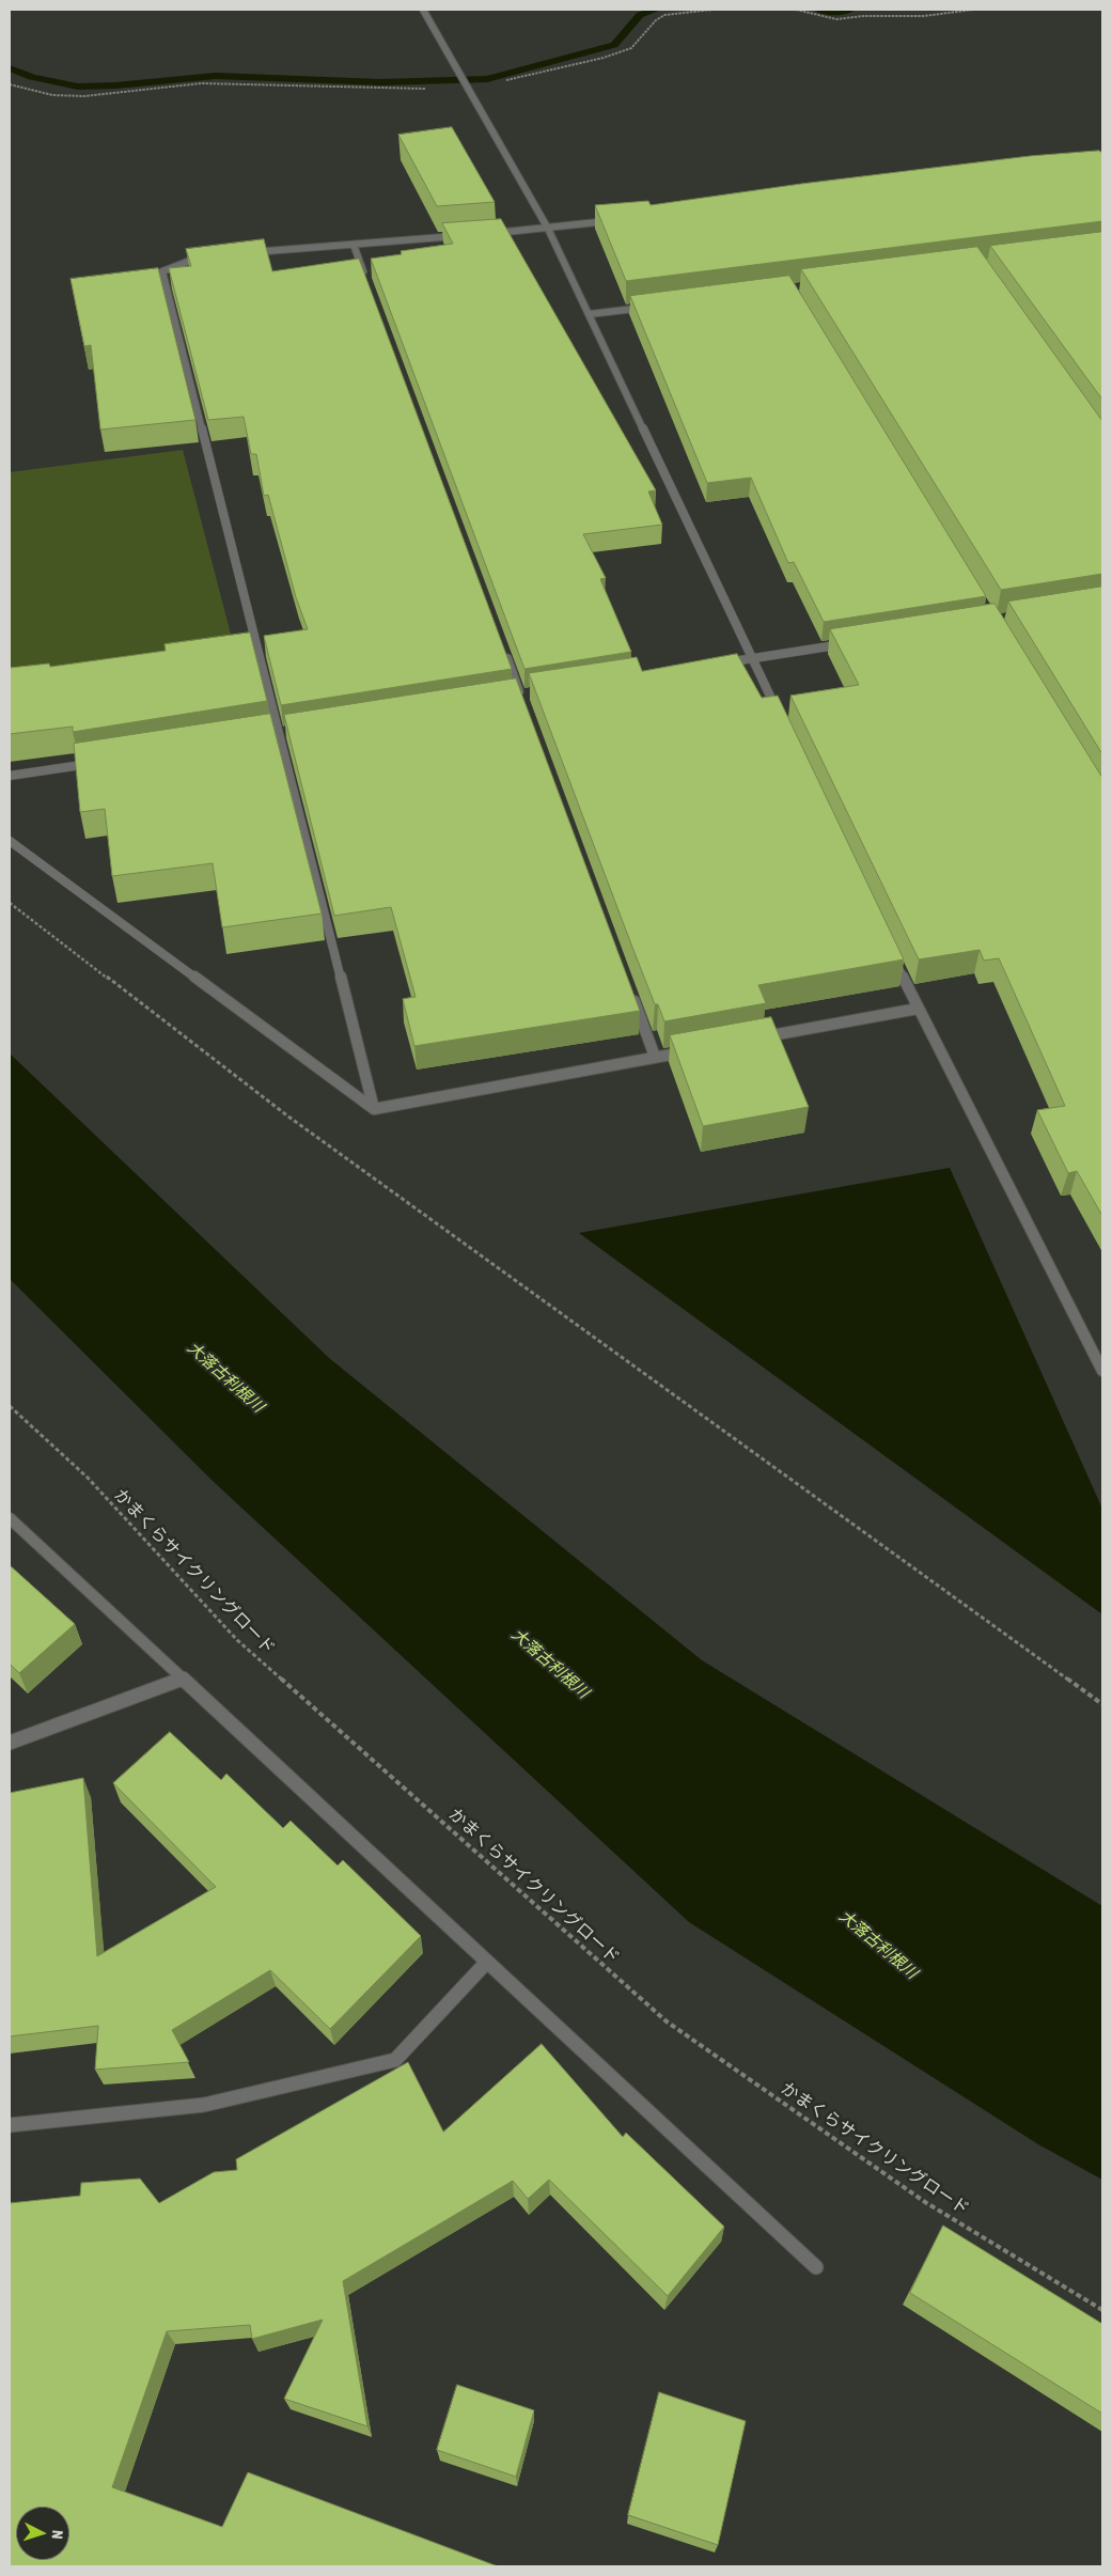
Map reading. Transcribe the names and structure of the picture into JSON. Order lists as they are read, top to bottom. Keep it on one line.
{"streets":{"path":["かまくらサイクリングロード"]},"water":["大落古利根川"],"north":"right"}
